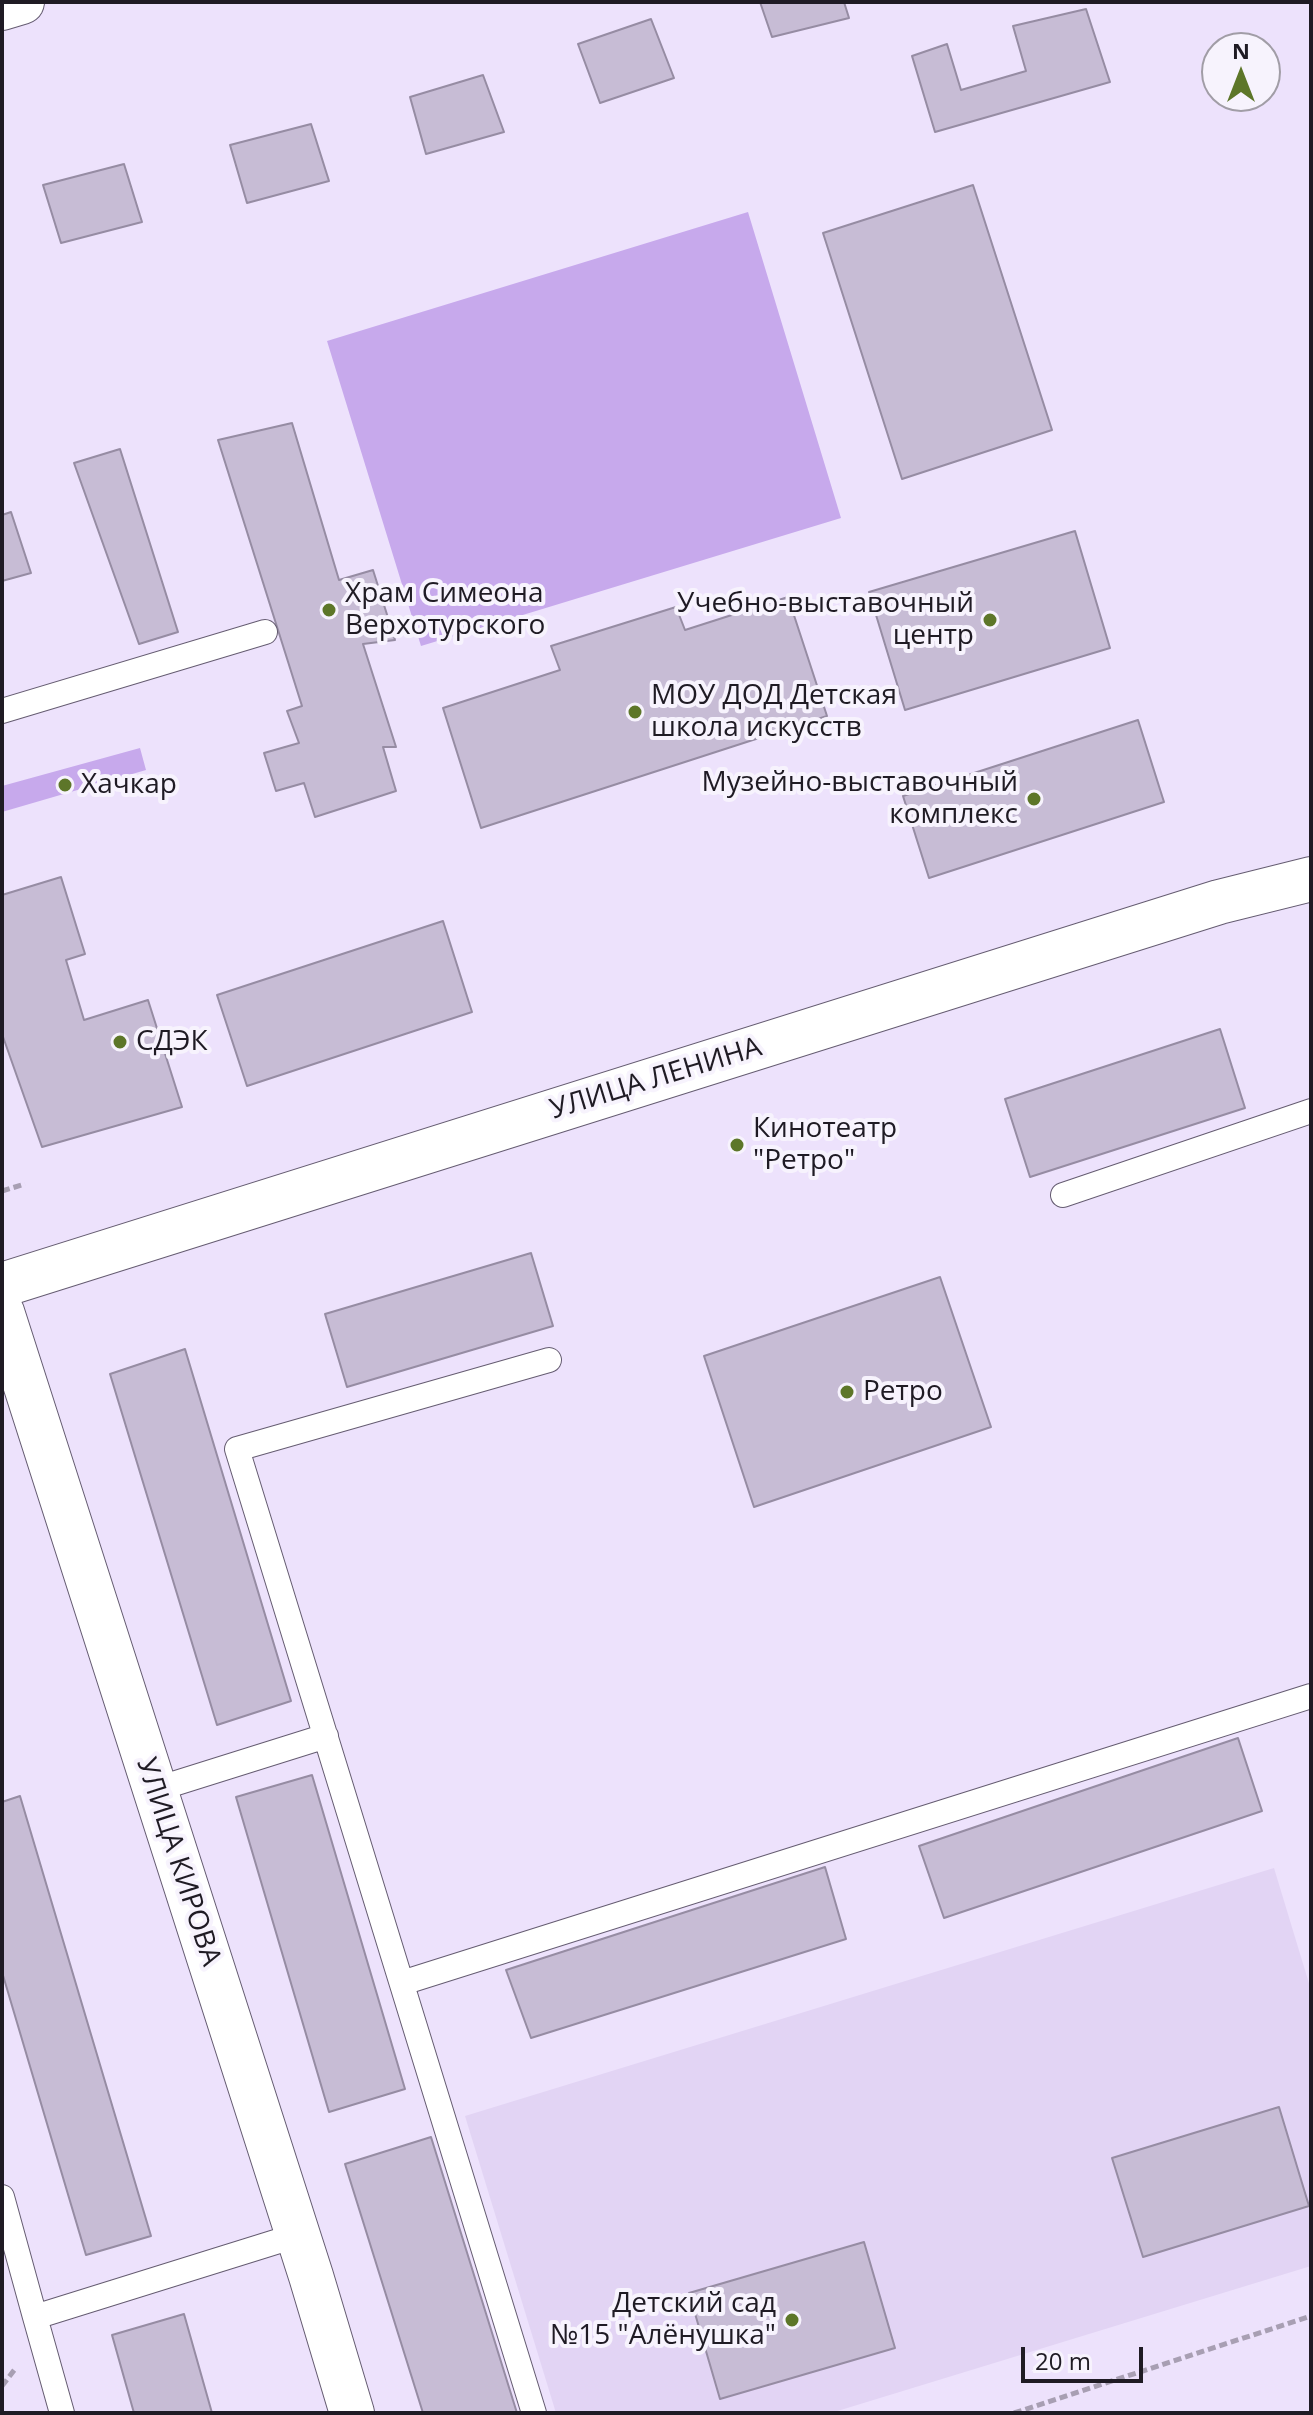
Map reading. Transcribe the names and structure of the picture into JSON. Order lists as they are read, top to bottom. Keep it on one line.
{"streets":{"main road":["УЛИЦА ЛЕНИНА","УЛИЦА КИРОВА"]},"places":["Храм Симеона Верхотурского","Учебно-выставочный центр","МОУ ДОД Детская школа искусств","Хачкар","Музейно-выставочный комплекс","СДЭК","Кинотеатр \"Ретро\"","Ретро","Детский сад №15 \"Алёнушка\""],"scale_bar":"20 m","north":"top"}
